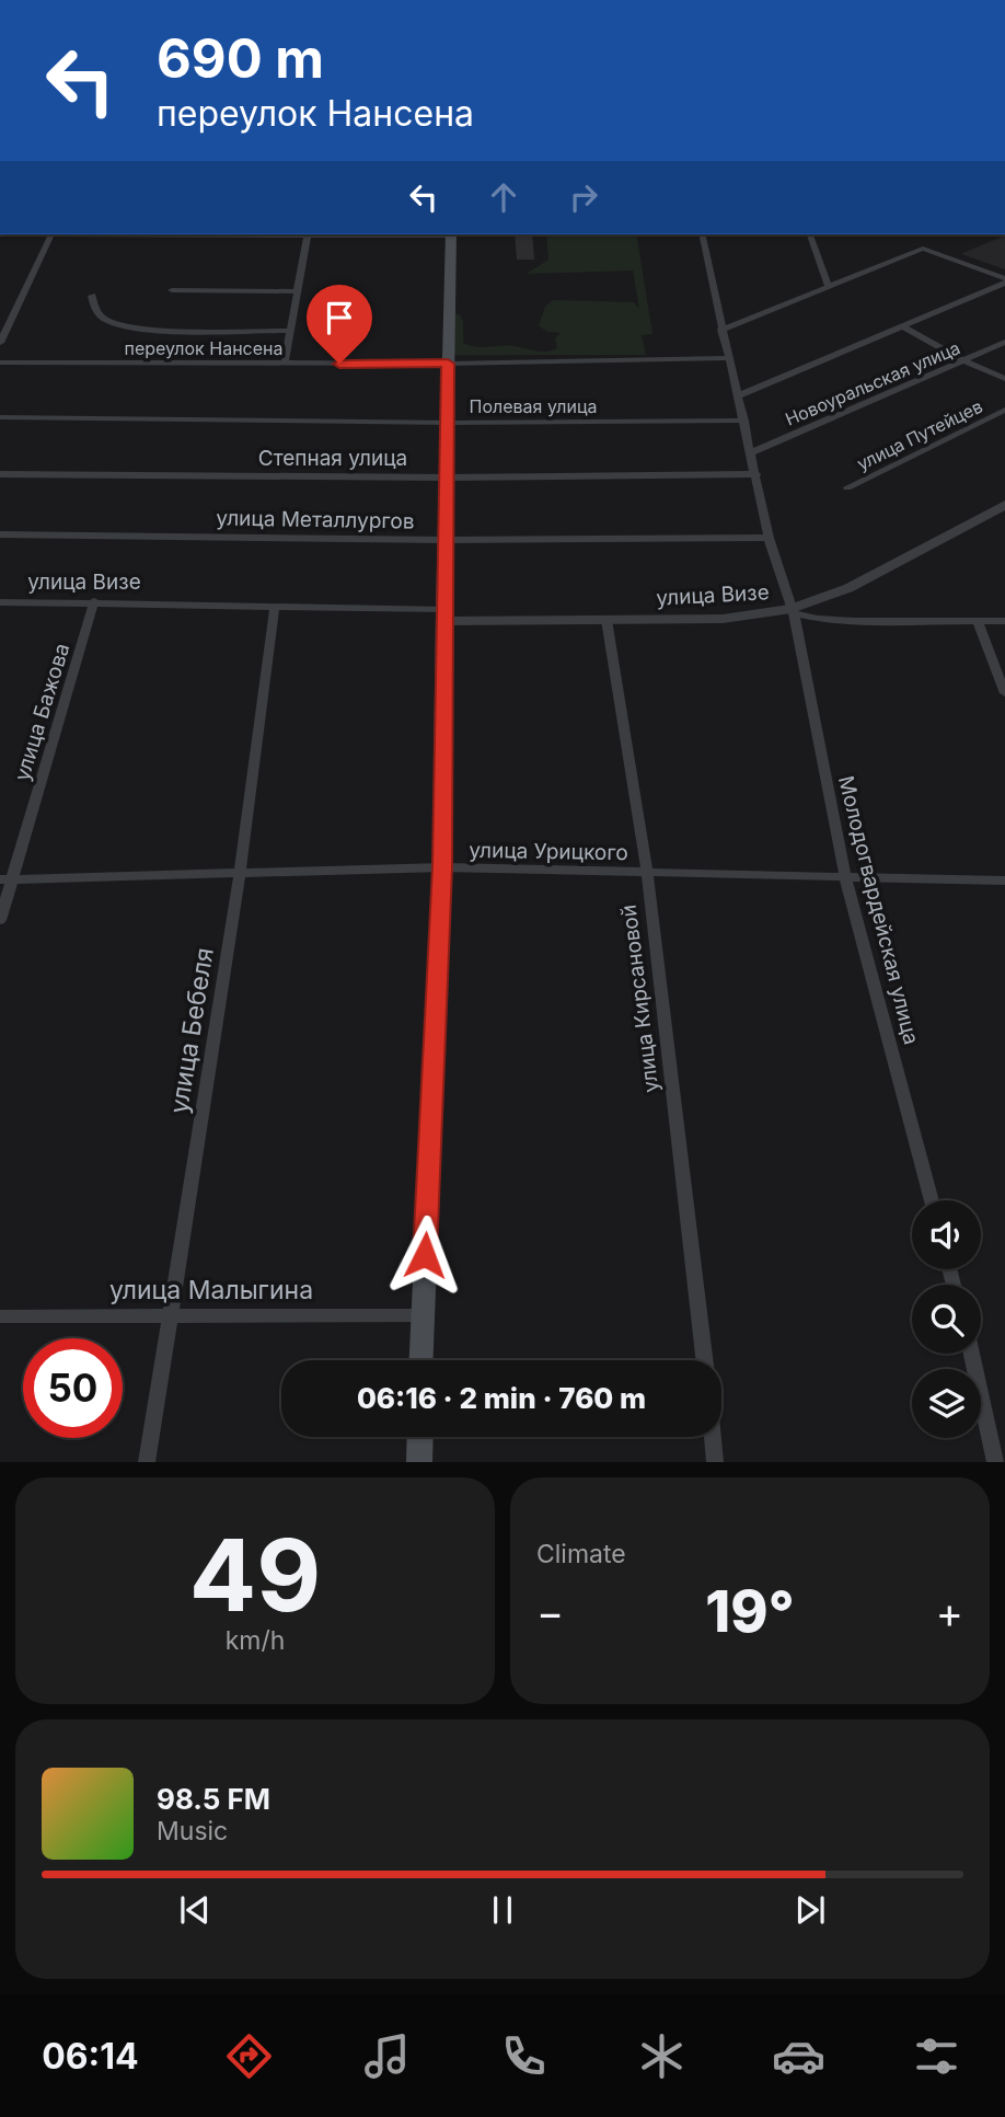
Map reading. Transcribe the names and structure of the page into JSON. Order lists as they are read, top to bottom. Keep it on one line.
{"streets":{"street":["переулок Нансена","Новоуральская улица","Полевая улица","улица Путейцев","Степная улица","улица Металлургов","улица Визе","улица Бажова","улица Урицкого","Молодогвардейская улица","улица Кирсановой","улица Бебеля","улица Малыгина"]},"crossings":[["переулок Нансена","Молодогвардейская улица"],["Новоуральская улица","Молодогвардейская улица"],["Полевая улица","Молодогвардейская улица"],["Степная улица","Молодогвардейская улица"],["улица Металлургов","Молодогвардейская улица"],["улица Визе","улица Бажова"],["улица Визе","Молодогвардейская улица"],["улица Визе","улица Кирсановой"],["улица Визе","улица Бебеля"],["улица Бажова","улица Урицкого"],["улица Урицкого","Молодогвардейская улица"],["улица Урицкого","улица Кирсановой"],["улица Урицкого","улица Бебеля"],["улица Бебеля","улица Малыгина"]],"page":{"turn":["690 m","переулок Нансена"],"limit":"50","trip":"06:16 · 2 min · 760 m","tile":[["49","km/h"],"Climate"],"heat":["−","19°","+"],"song":["98.5 FM","Music"],"tabs":"06:14"}}
